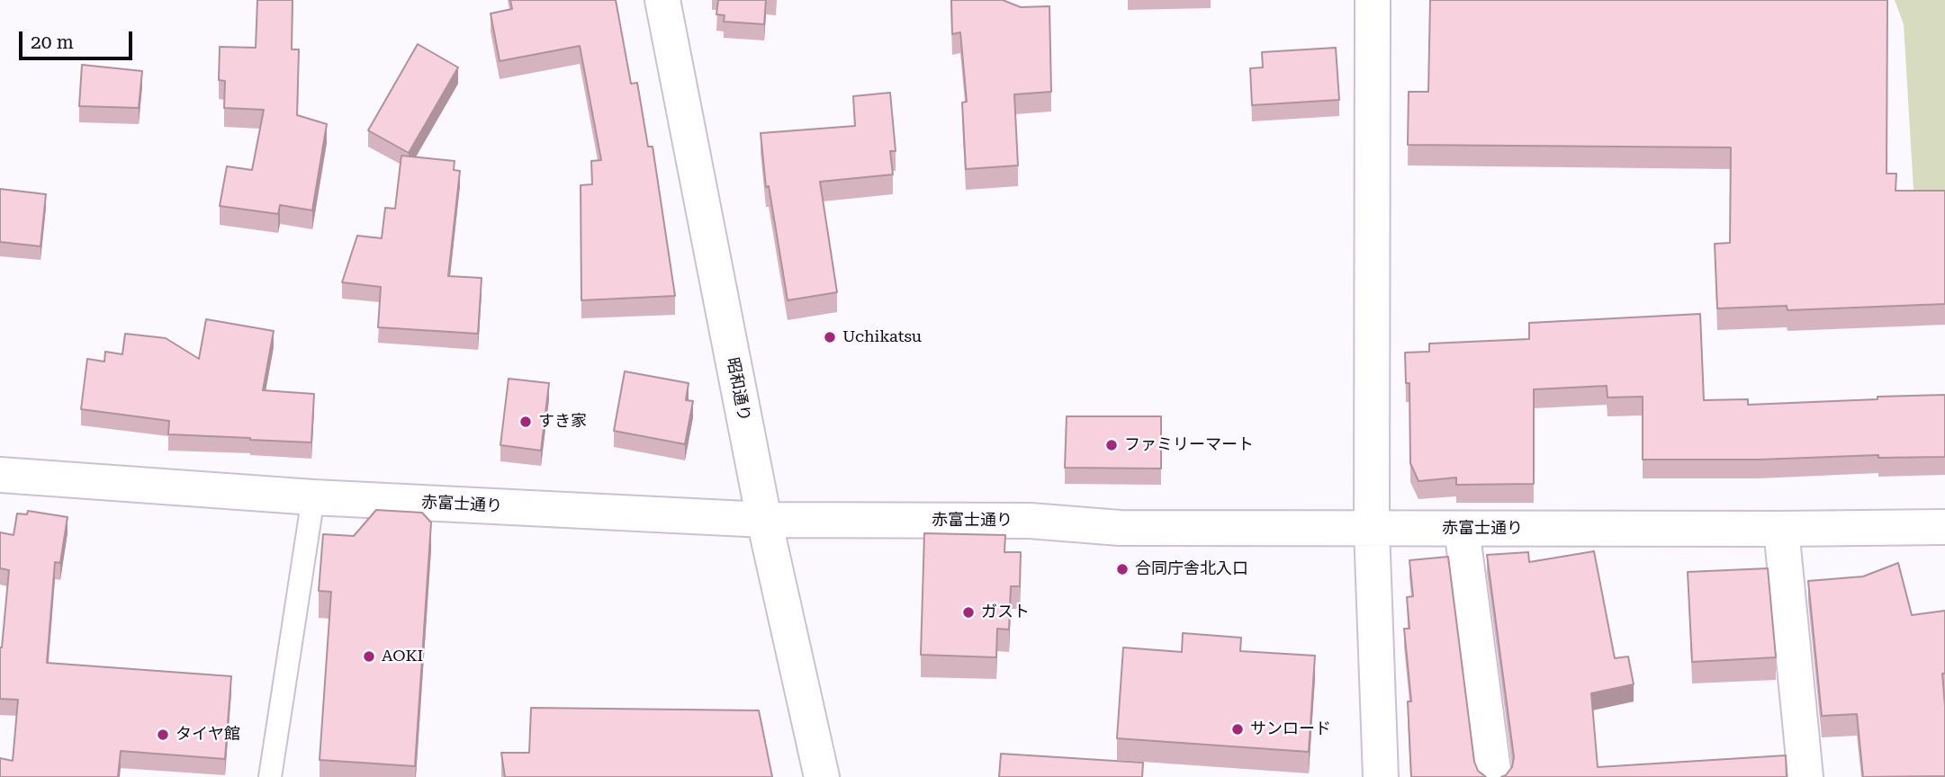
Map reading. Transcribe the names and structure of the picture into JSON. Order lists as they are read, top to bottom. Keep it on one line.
{"streets":{"street":["昭和通り","赤富士通り"]},"crossings":[["昭和通り","赤富士通り"]],"places":["Uchikatsu","すき家","ファミリーマート","合同庁舎北入口","ガスト","AOKI","サンロード","タイヤ館"],"scale_bar":"20 m"}
